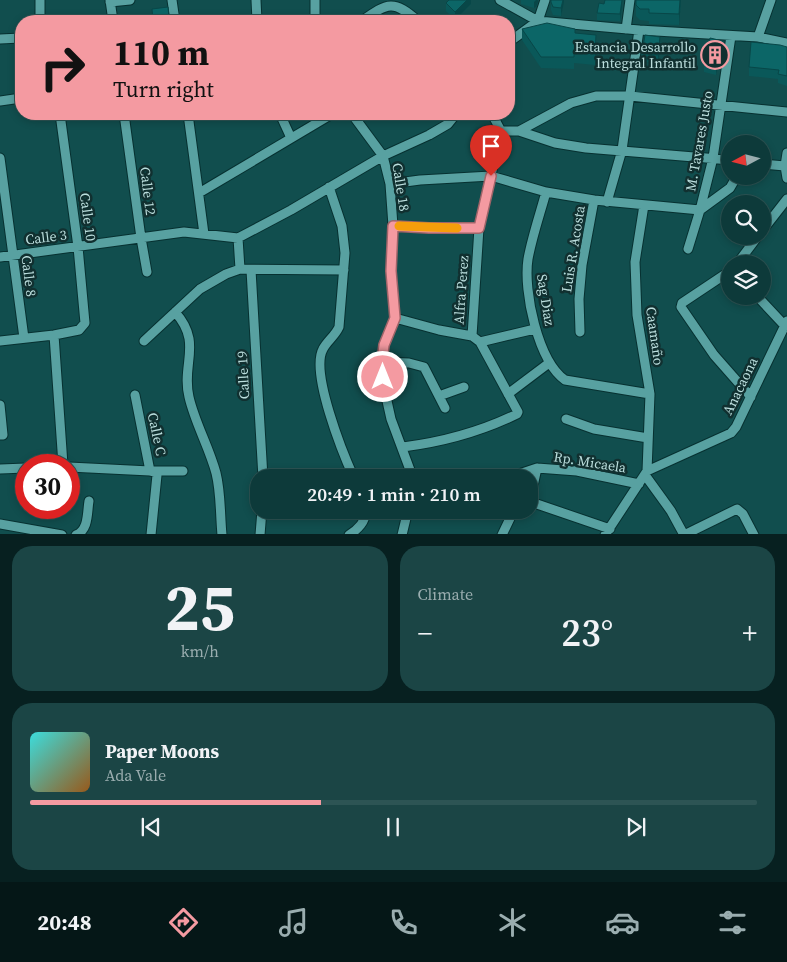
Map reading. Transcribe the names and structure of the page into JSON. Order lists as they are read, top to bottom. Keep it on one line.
{"streets":{"street":["M. Tavares Justo","Calle 18","Calle 12","Calle 10","Calle 3","Luis R. Acosta","Calle 8","Alfra Perez","Sag Diaz","Caamaño","Calle 19","Anacaona","Calle C","Rp. Micaela"]},"crossings":[["Calle 18","Alfra Perez"],["Calle 12","Calle 3"],["Calle 10","Calle 3"],["Calle 3","Calle 8"],["Sag Diaz","Caamaño"],["Caamaño","Anacaona"]],"places":{"building":["Estancia Desarrollo Integral Infantil"]},"north":"left","page":{"turn":["110 m","Turn right"],"limit":"30","trip":"20:49 · 1 min · 210 m","tile":[["25","km/h"],"Climate"],"heat":["−","23°","+"],"song":["Paper Moons","Ada Vale"],"tabs":"20:48"}}
